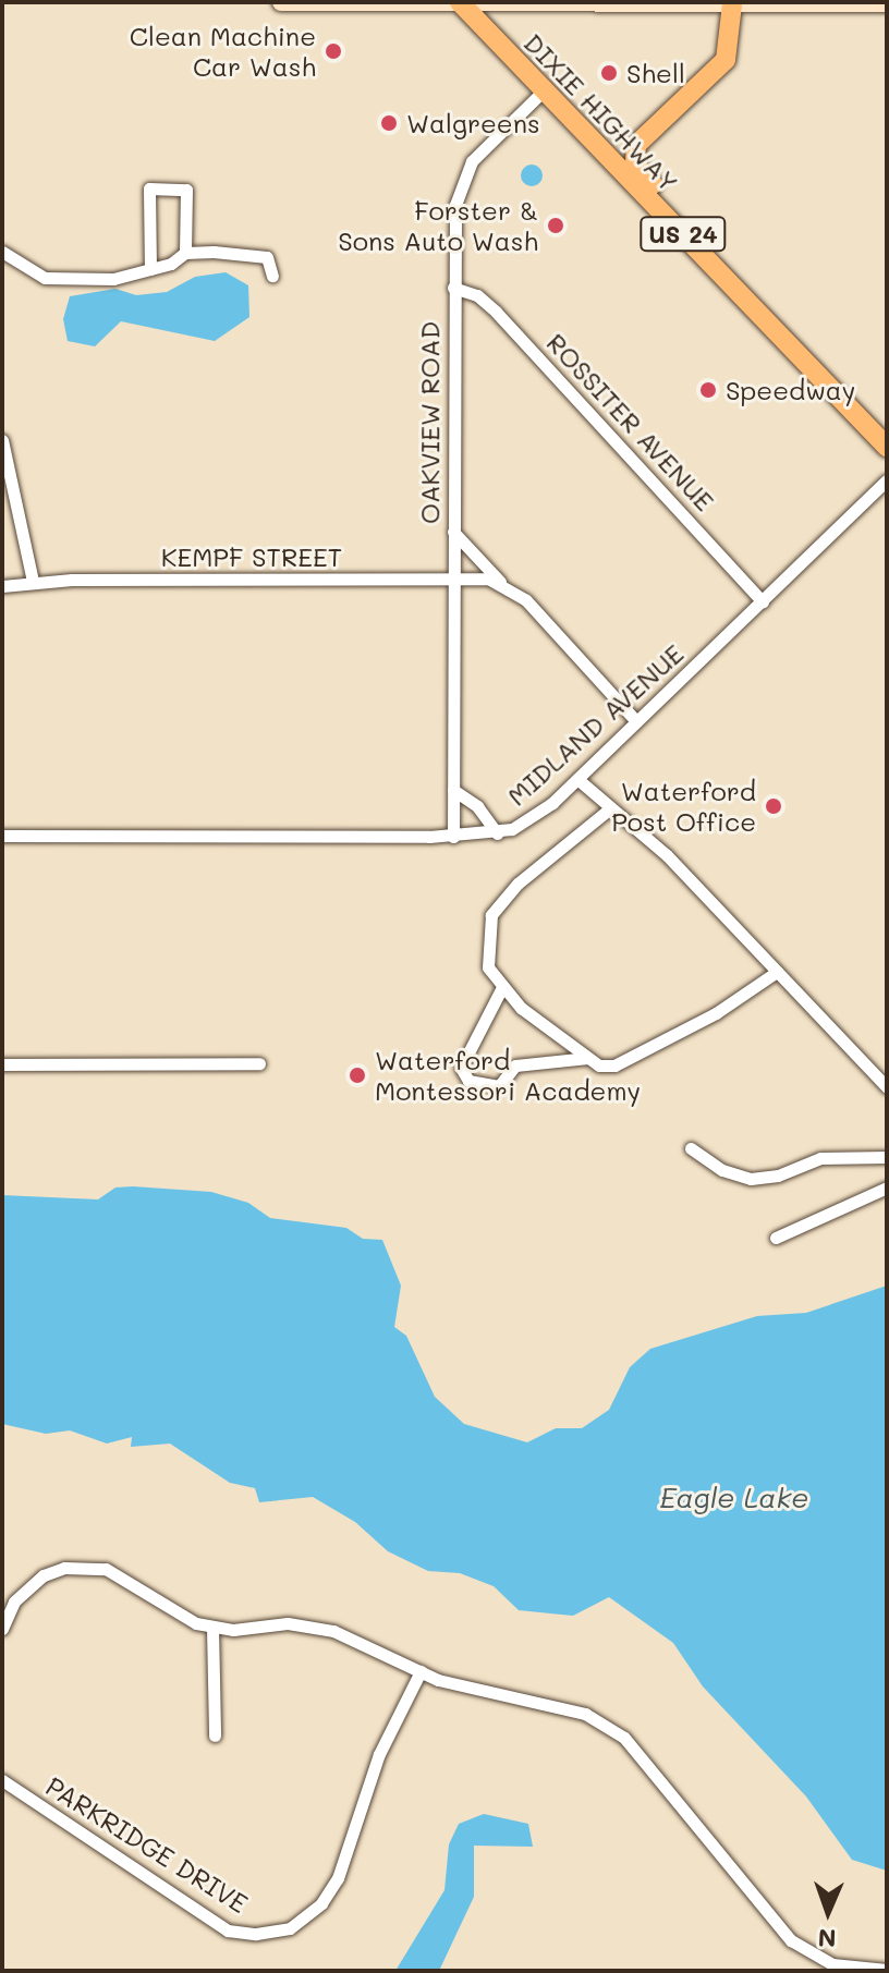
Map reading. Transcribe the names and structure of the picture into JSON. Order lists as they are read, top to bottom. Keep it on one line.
{"streets":{"main road":["DIXIE HIGHWAY","US 24"],"street":["ROSSITER AVENUE","OAKVIEW ROAD","KEMPF STREET","MIDLAND AVENUE","PARKRIDGE DRIVE"]},"crossings":[["DIXIE HIGHWAY","OAKVIEW ROAD"],["ROSSITER AVENUE","OAKVIEW ROAD"],["ROSSITER AVENUE","MIDLAND AVENUE"],["OAKVIEW ROAD","KEMPF STREET"],["OAKVIEW ROAD","MIDLAND AVENUE"]],"water":["Eagle Lake"],"places":["Clean Machine Car Wash","Shell","Walgreens","Forster & Sons Auto Wash","Speedway","Waterford Post Office","Waterford Montessori Academy"],"north":"bottom"}
